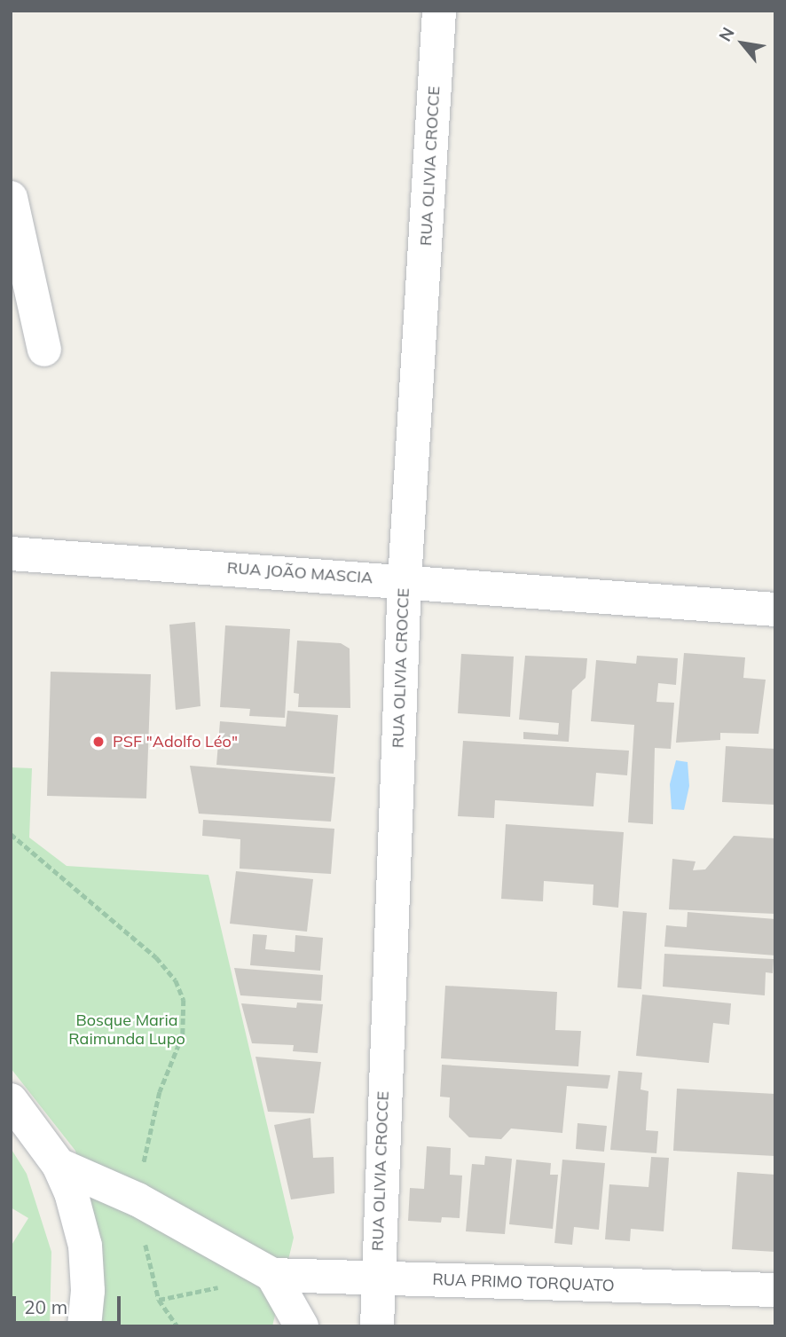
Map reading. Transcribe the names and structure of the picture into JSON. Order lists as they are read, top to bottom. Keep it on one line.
{"streets":{"street":["RUA OLIVIA CROCCE","RUA JOÃO MASCIA","RUA PRIMO TORQUATO"]},"crossings":[["RUA OLIVIA CROCCE","RUA JOÃO MASCIA"],["RUA OLIVIA CROCCE","RUA PRIMO TORQUATO"]],"parks":["Bosque Maria Raimunda Lupo"],"places":["PSF \"Adolfo Léo\""],"scale_bar":"20 m","north":"top left"}
